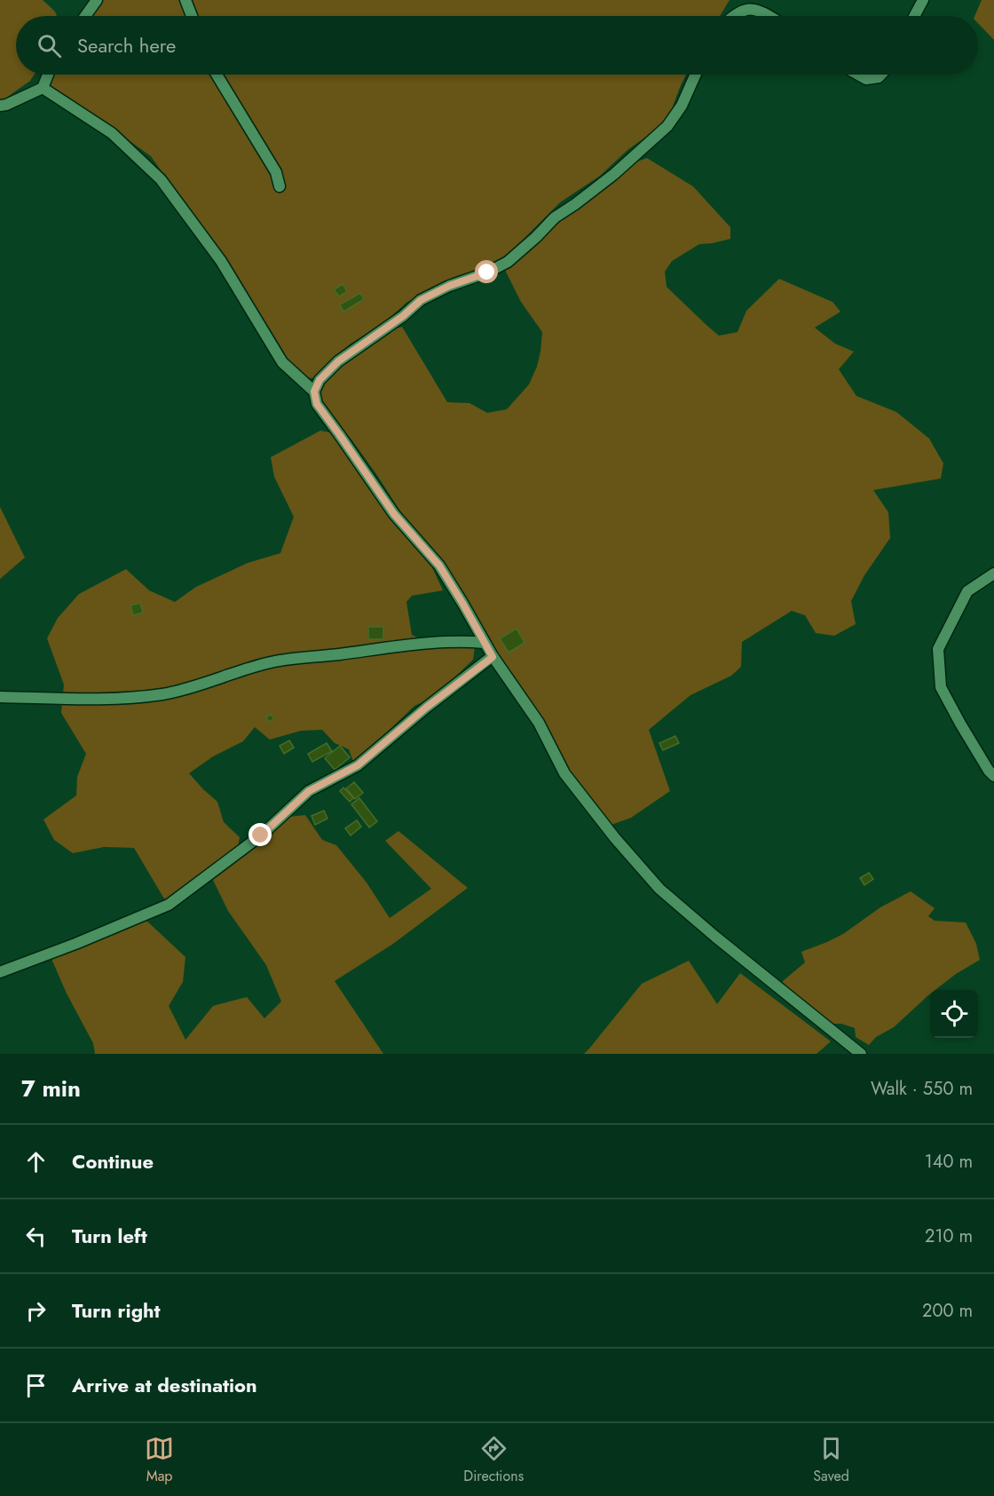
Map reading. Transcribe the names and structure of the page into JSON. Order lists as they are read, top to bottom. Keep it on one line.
{"page":{"search":"Search here","heading":["7 min","Walk · 550 m"],"list":[["Continue","140 m"],["Turn left","210 m"],["Turn right","200 m"],"Arrive at destination"],"nav":["Map","Directions","Saved"]}}
